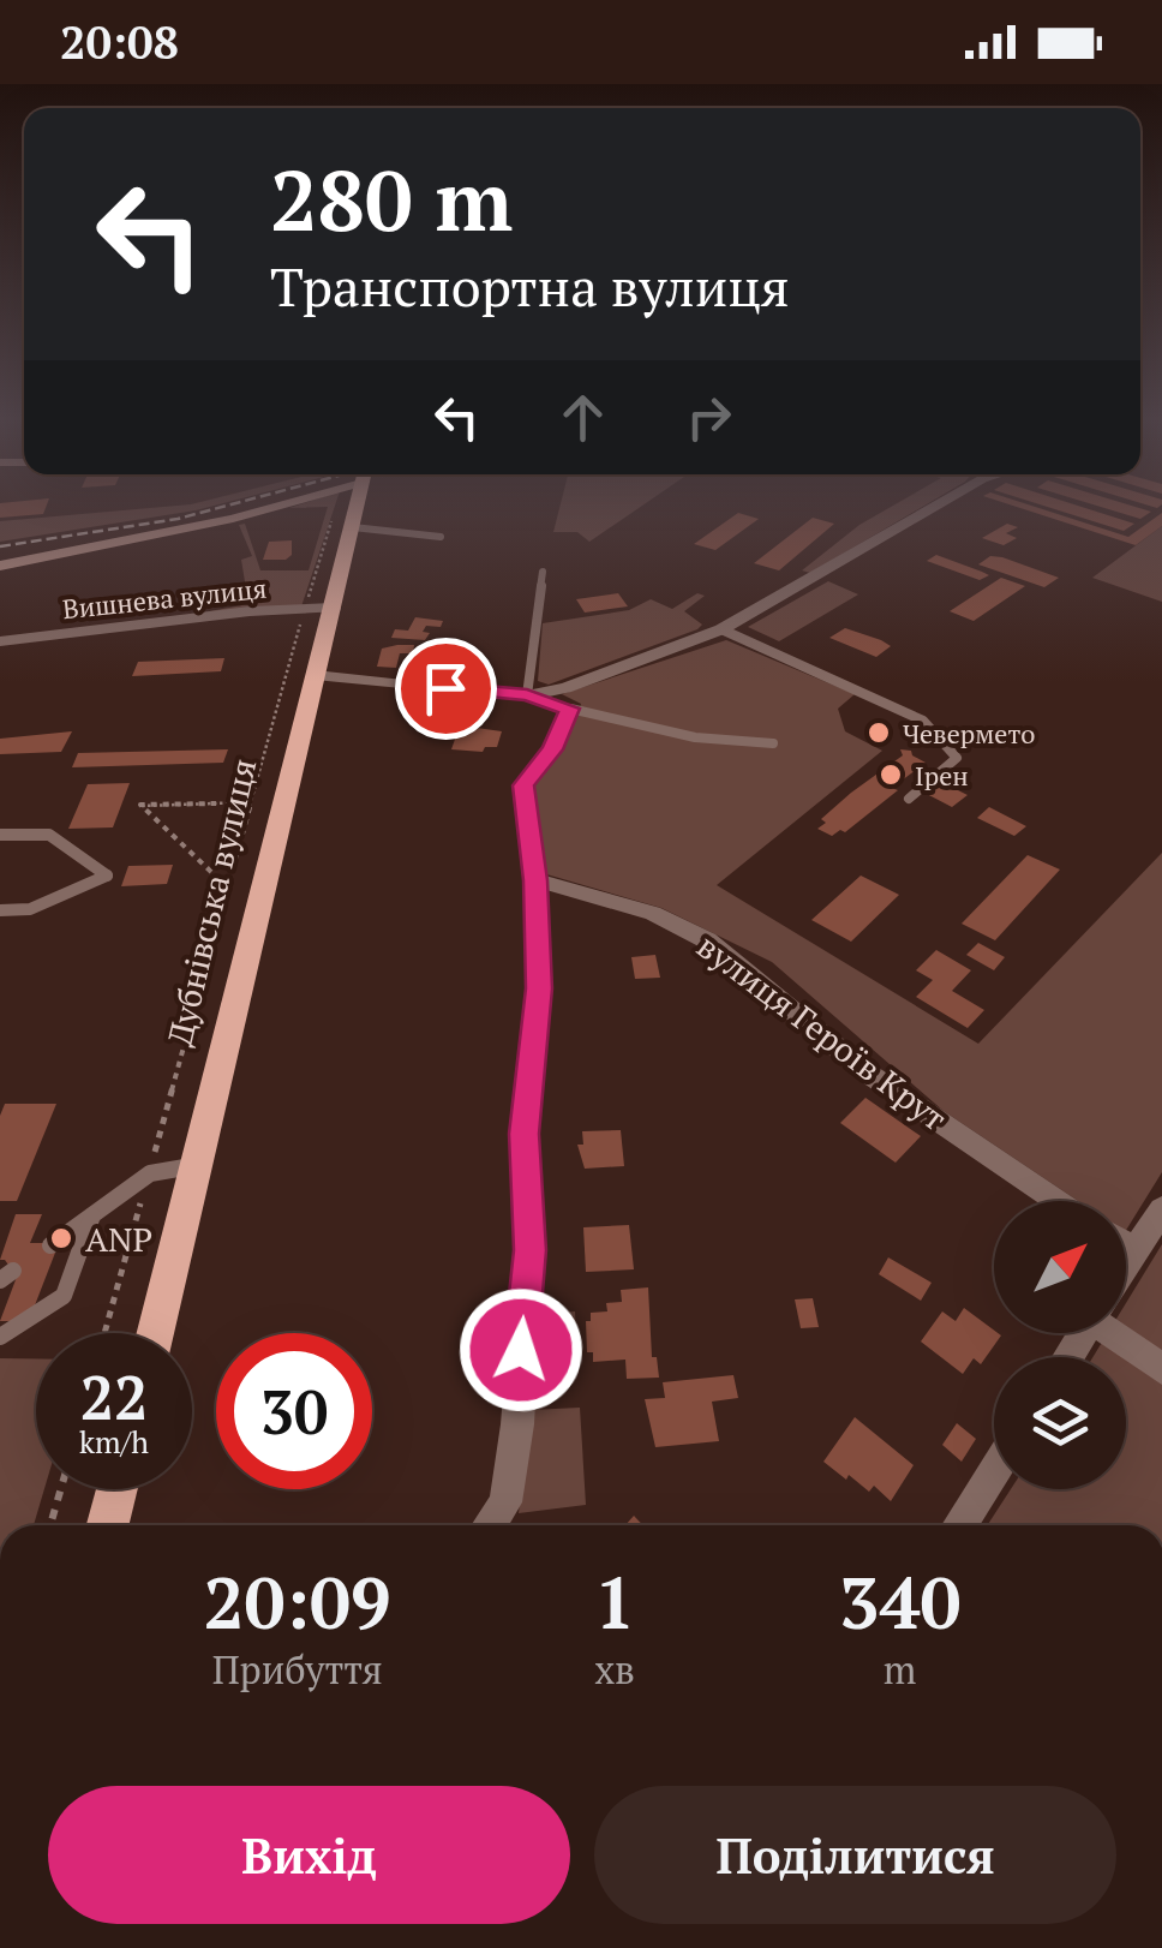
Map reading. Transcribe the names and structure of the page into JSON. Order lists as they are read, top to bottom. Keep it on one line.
{"streets":{"main road":["Дубнівська вулиця"],"street":["Вишнева вулиця","вулиця Героїв Крут"]},"crossings":[["Вишнева вулиця","Дубнівська вулиця"]],"places":["Чевермето","Ірен","ANP"],"north":"top right","page":{"status":"20:08","turn":["280 m","Транспортна вулиця"],"speed":"22 km/h","limit":"30","eta":["20:09","Прибуття","1","хв","340","m"],"buttons":["Вихід","Поділитися"]}}
